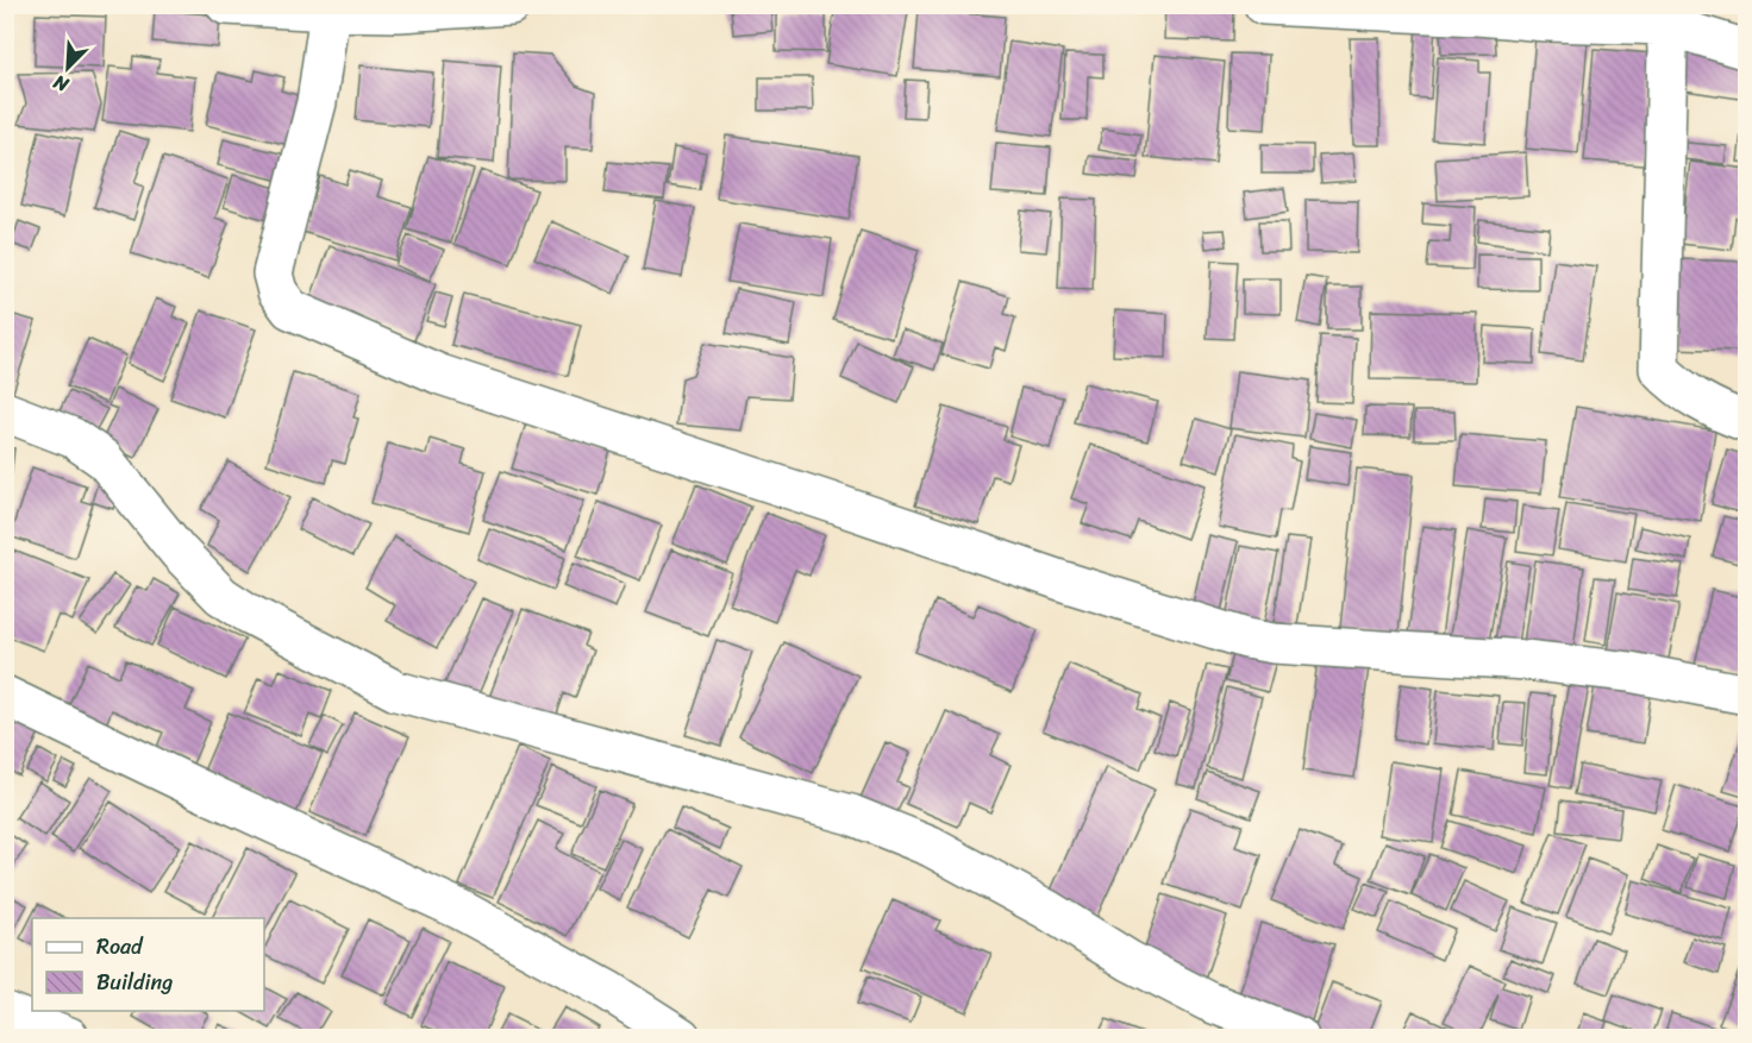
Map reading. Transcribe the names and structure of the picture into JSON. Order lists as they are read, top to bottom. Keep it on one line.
{"legend":["Road","Building"],"north":"bottom left"}
